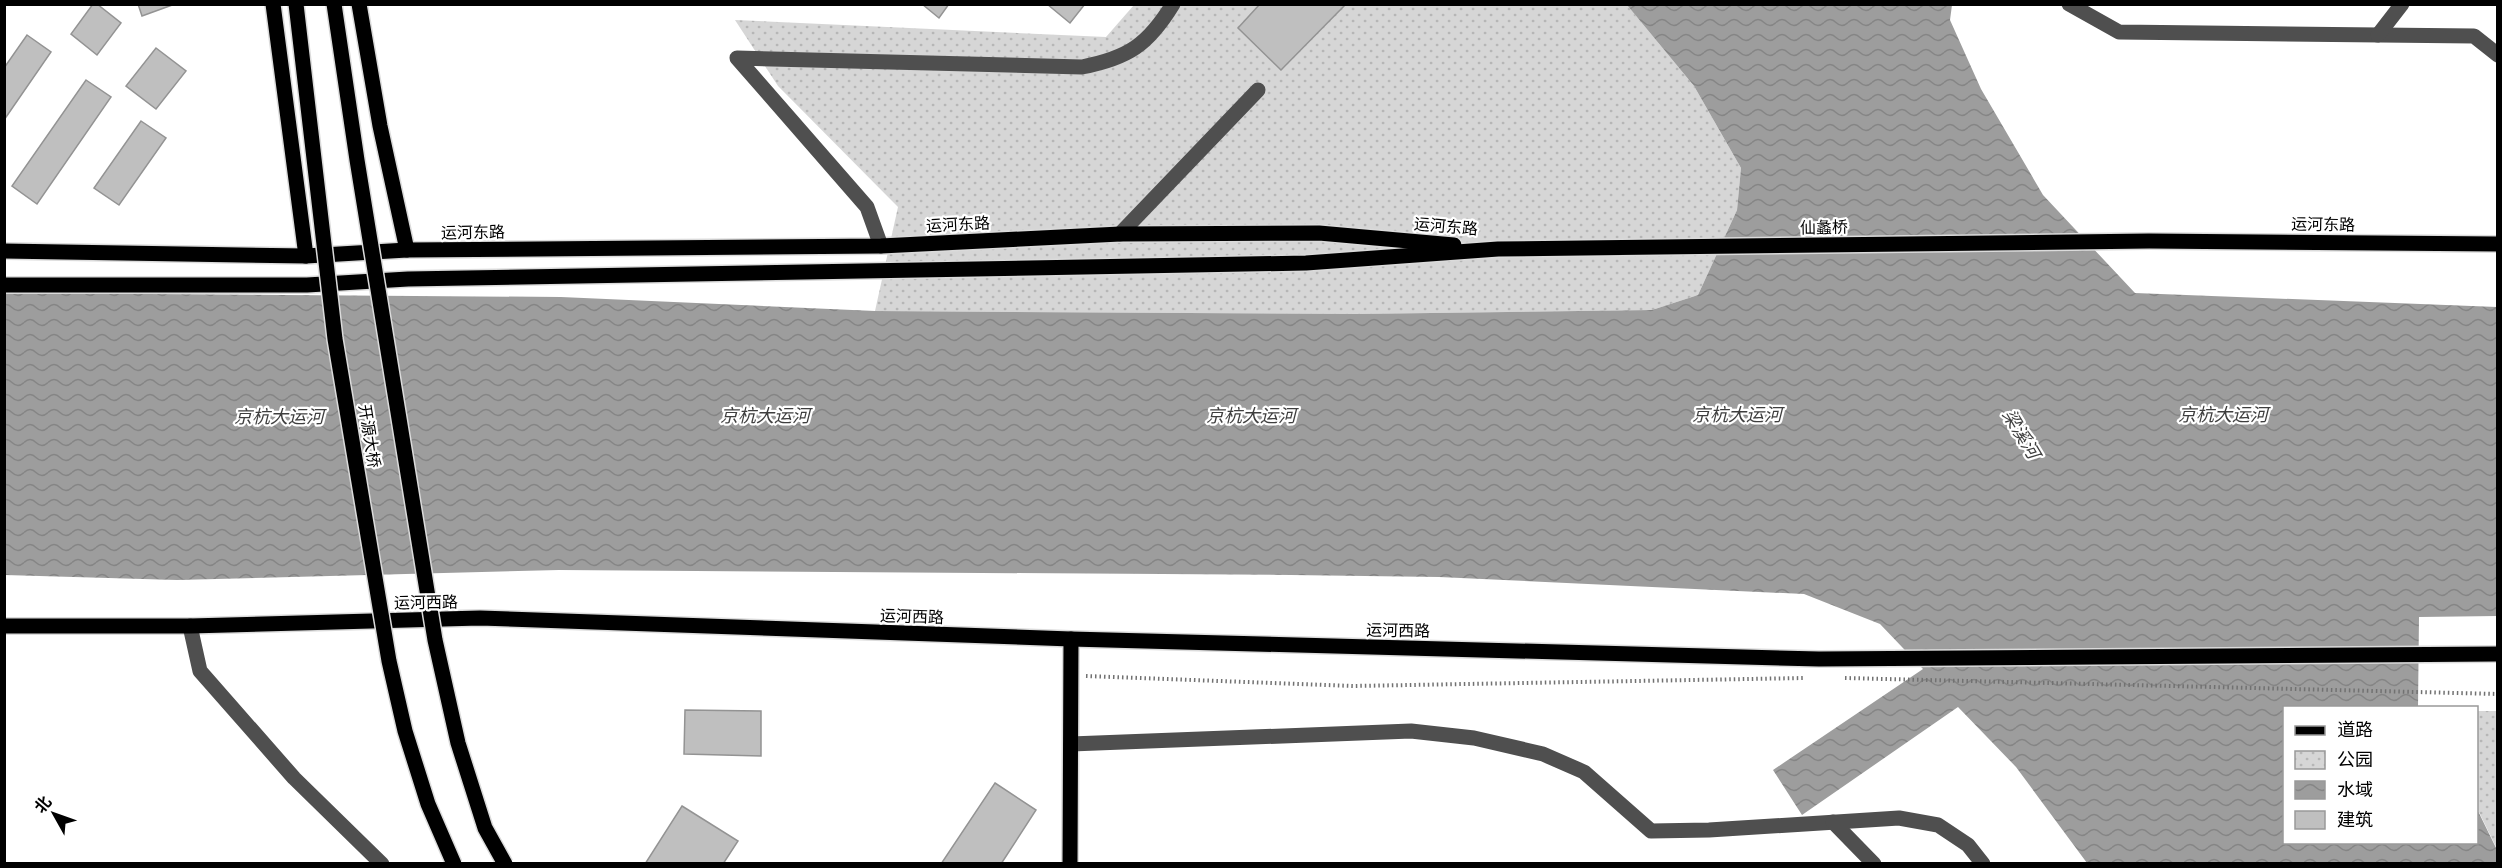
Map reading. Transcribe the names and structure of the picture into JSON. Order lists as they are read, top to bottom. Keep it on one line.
{"streets":{"main road":["运河东路","仙蠡桥","开源大桥","运河西路"]},"crossings":[["运河东路","仙蠡桥"]],"water":["京杭大运河","梁溪河"],"legend":["道路","公园","水域","建筑"],"north":"top left"}
